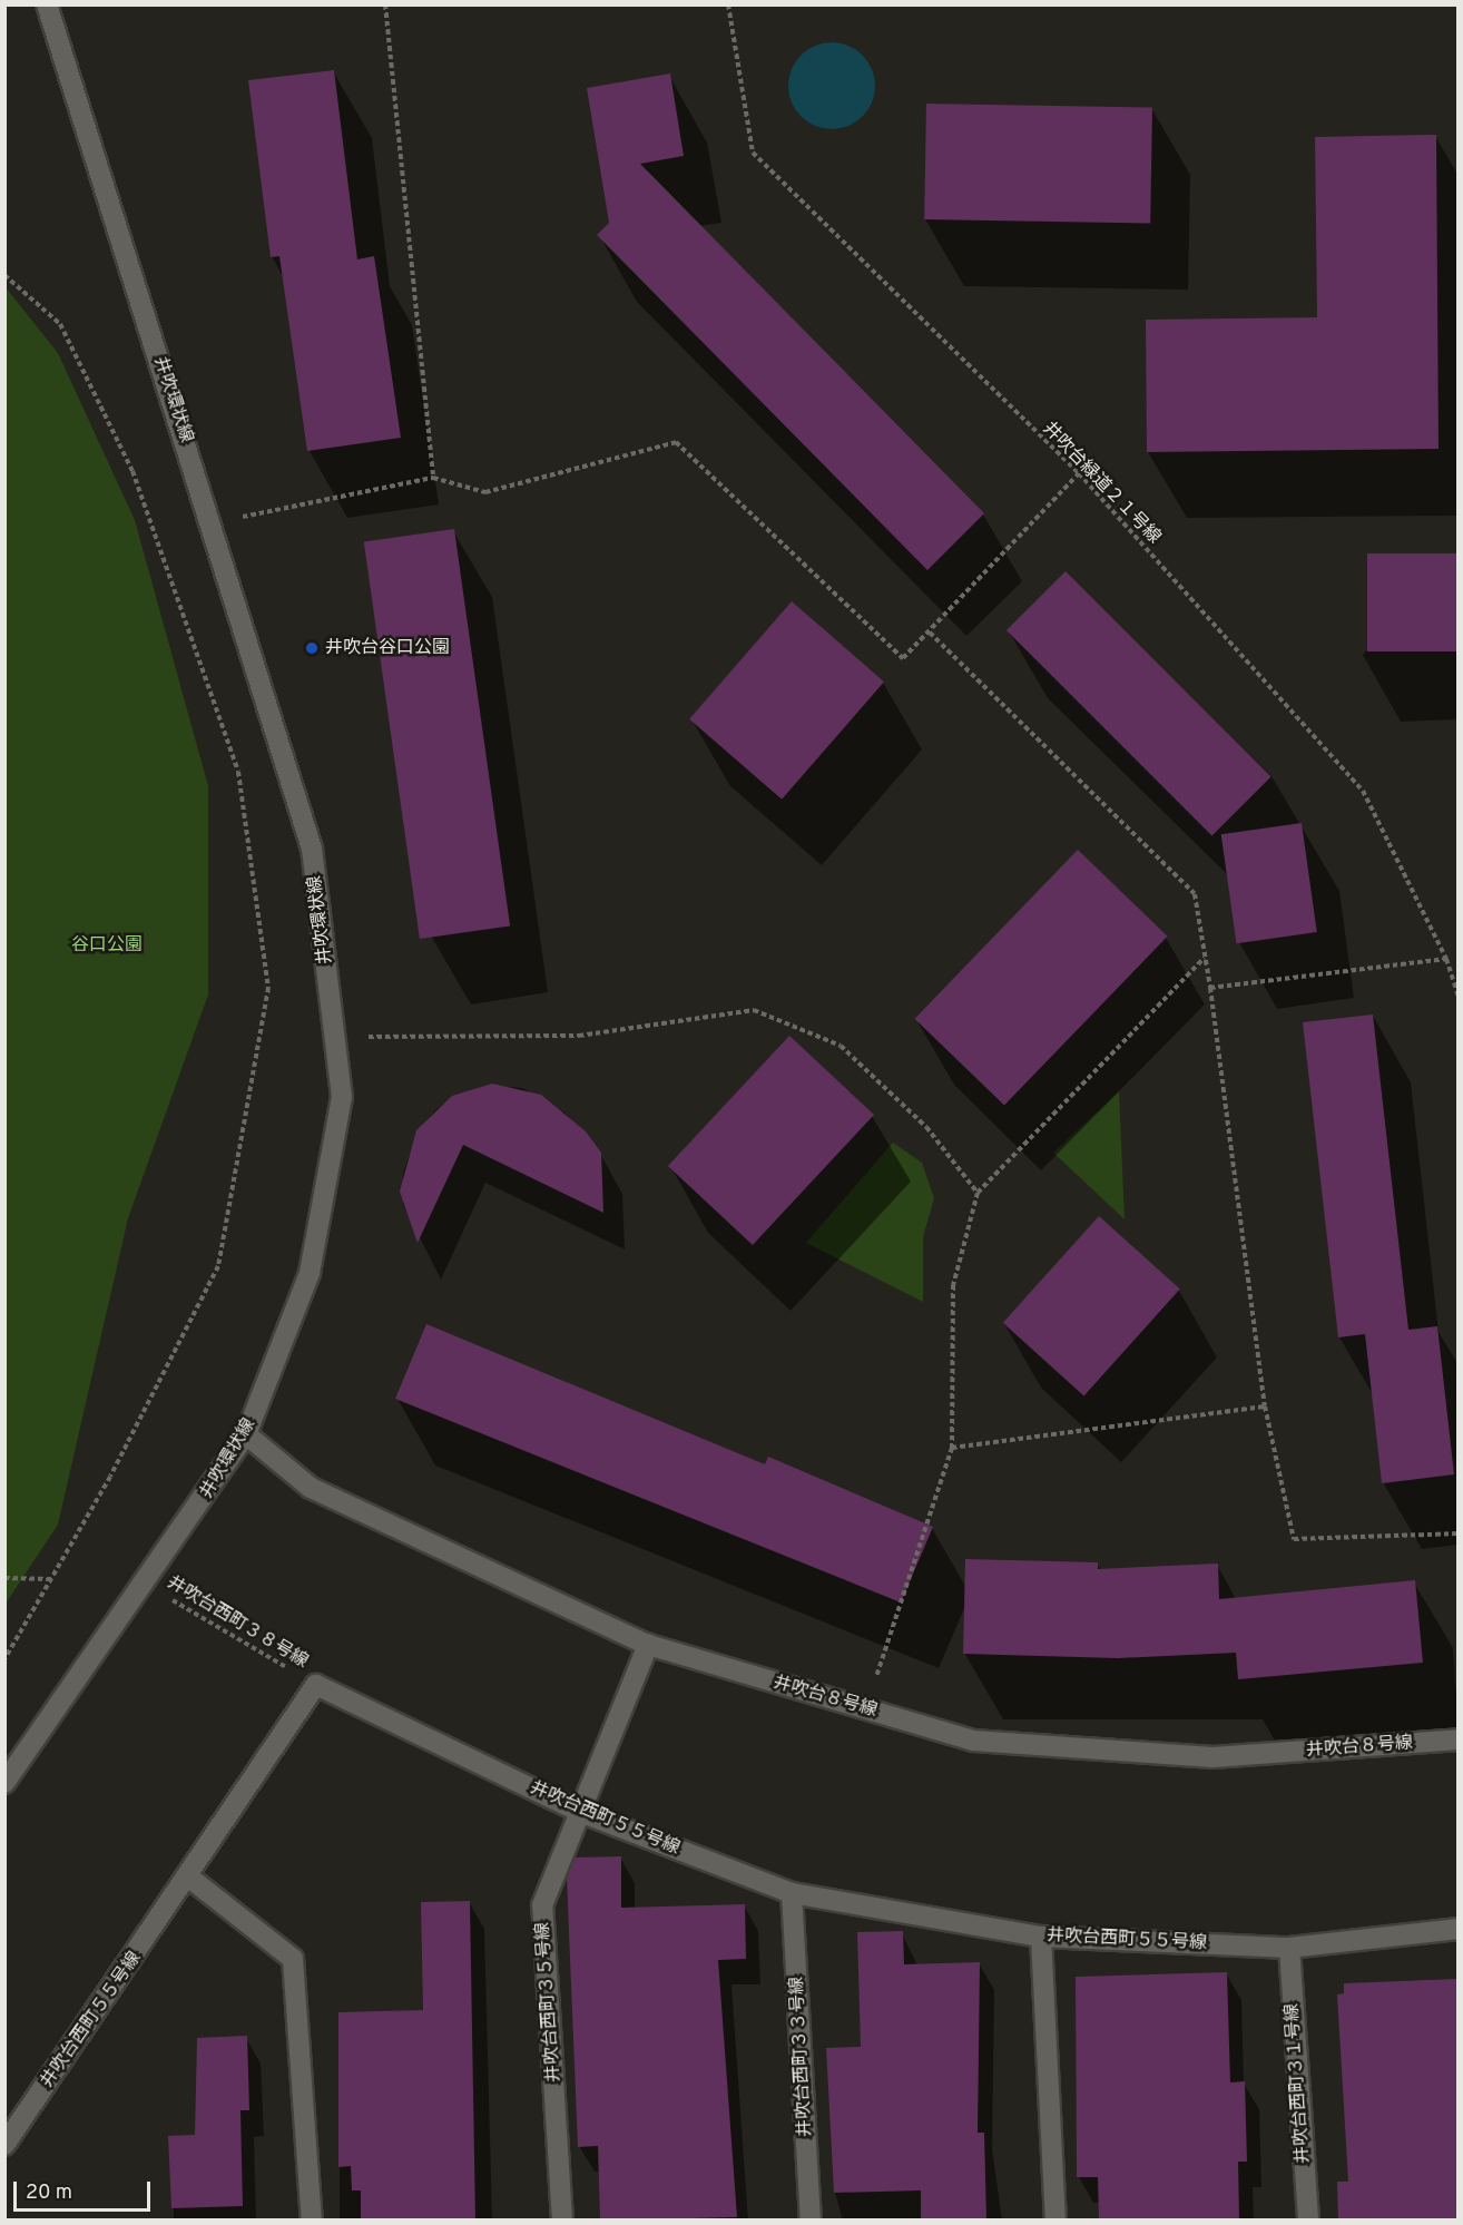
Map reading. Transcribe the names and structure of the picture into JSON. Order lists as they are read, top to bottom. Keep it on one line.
{"streets":{"street":["井吹環状線","井吹台８号線","井吹台西町５５号線","井吹台西町３５号線","井吹台西町３３号線","井吹台西町３１号線"],"path":["井吹台緑道２１号線","井吹台西町３８号線"]},"crossings":[["井吹環状線","井吹台西町３８号線"],["井吹環状線","井吹台８号線"],["井吹台西町３８号線","井吹台西町５５号線"],["井吹台８号線","井吹台西町３５号線"],["井吹台西町５５号線","井吹台西町３５号線"],["井吹台西町５５号線","井吹台西町３３号線"],["井吹台西町５５号線","井吹台西町３１号線"]],"parks":["谷口公園"],"places":["井吹台谷口公園"],"scale_bar":"20 m"}
